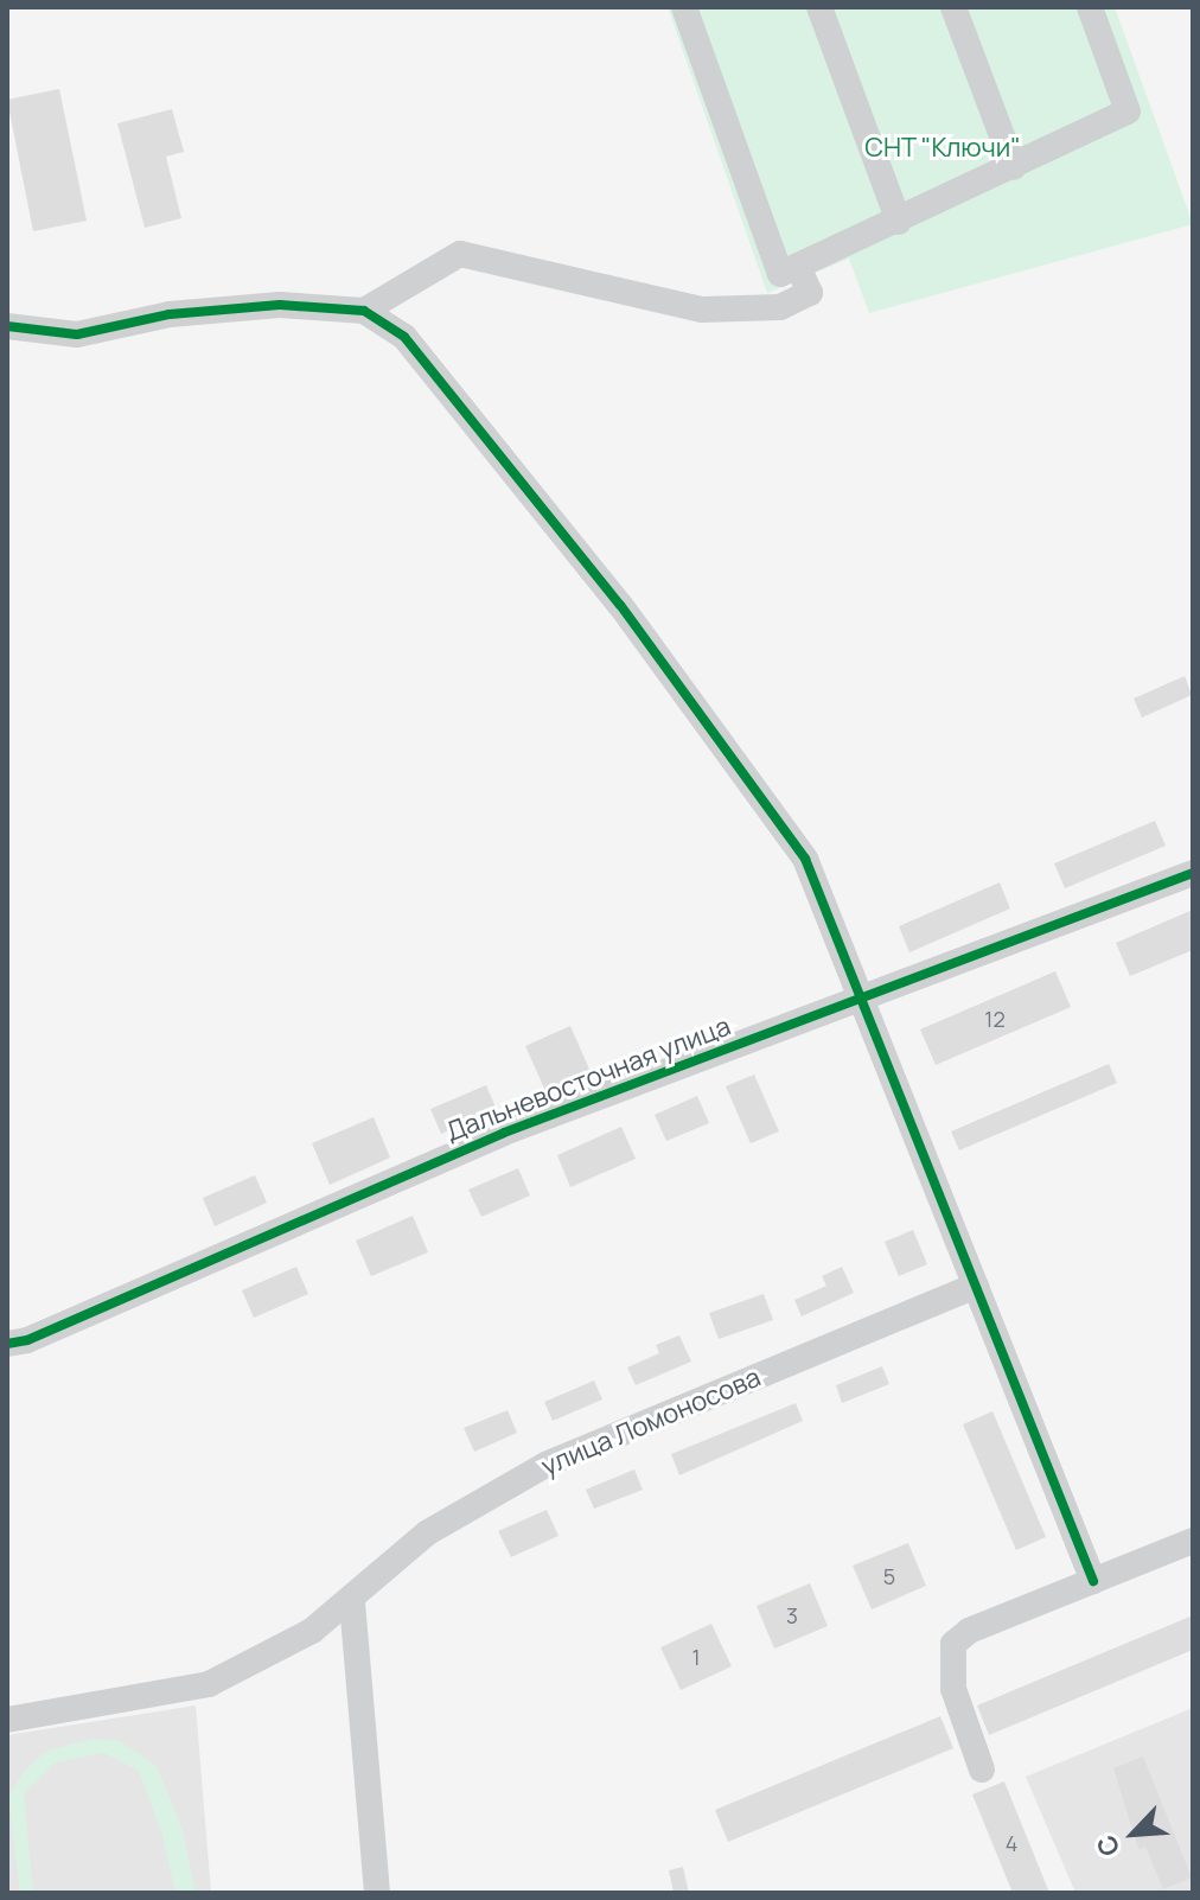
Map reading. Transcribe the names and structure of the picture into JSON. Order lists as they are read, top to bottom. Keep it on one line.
{"streets":{"street":["Дальневосточная улица","улица Ломоносова"]},"parks":["СНТ \"Ключи\""],"house_numbers":["12","5","3","1","4"],"north":"bottom left"}
